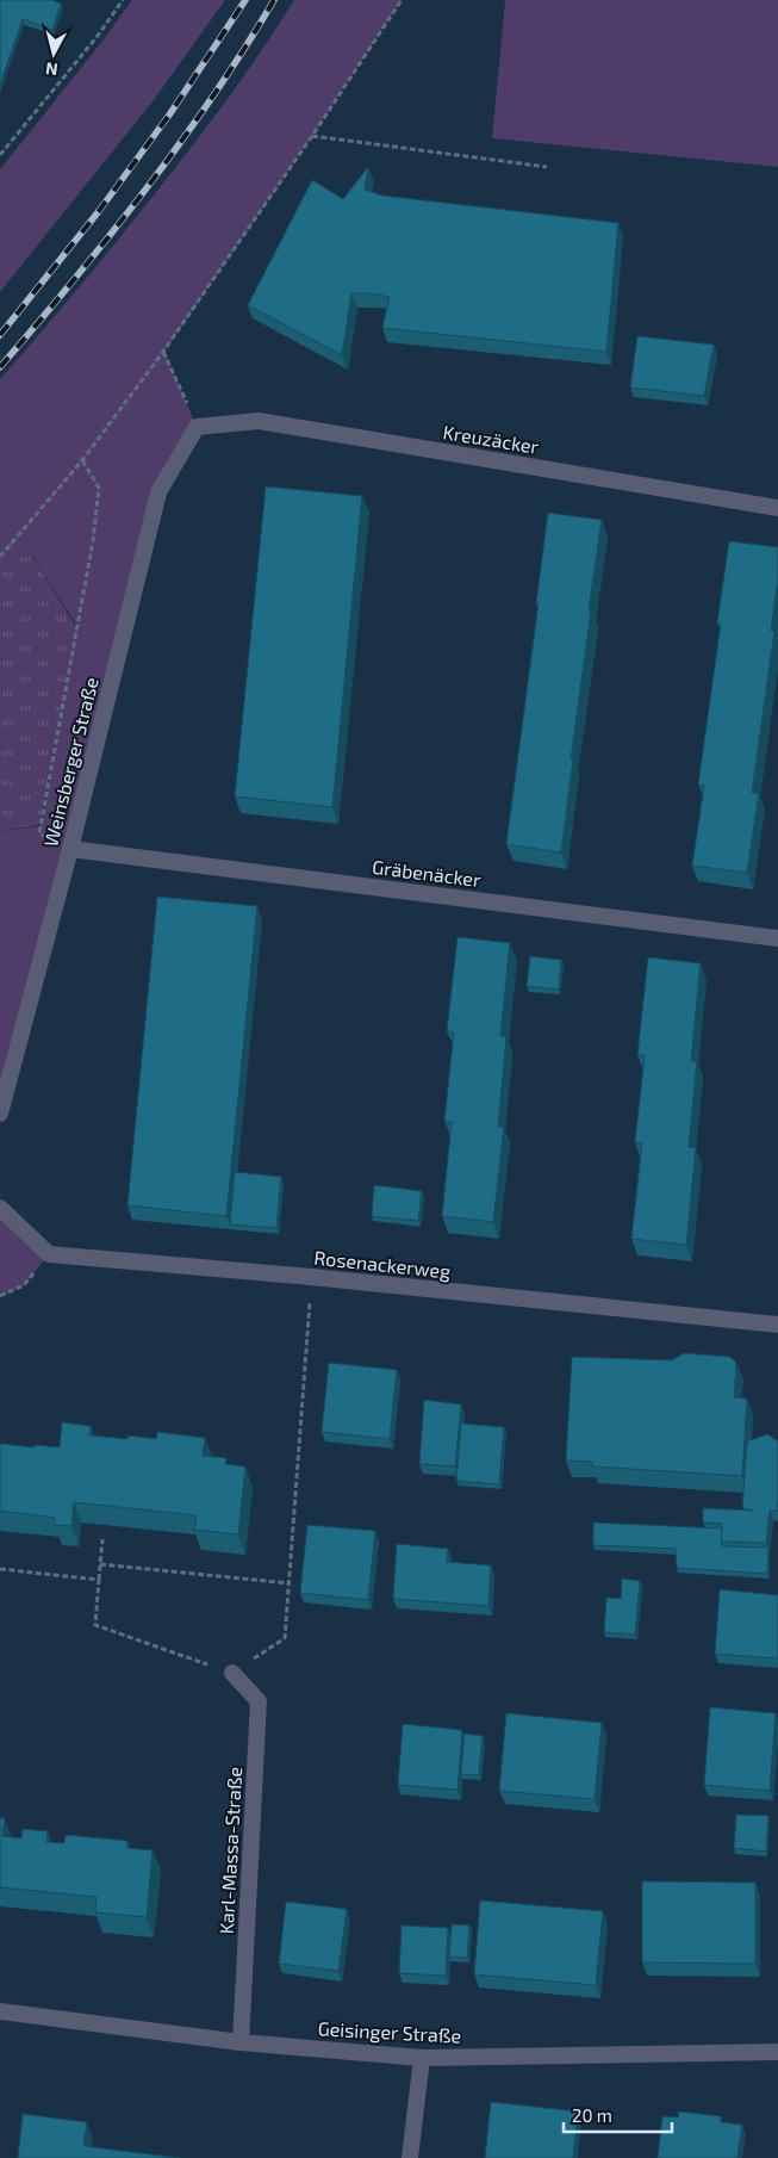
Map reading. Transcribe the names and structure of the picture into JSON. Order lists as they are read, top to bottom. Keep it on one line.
{"streets":{"street":["Kreuzäcker","Weinsberger Straße","Gräbenäcker","Rosenackerweg","Karl-Massa-Straße","Geisinger Straße"]},"crossings":[["Kreuzäcker","Weinsberger Straße"],["Weinsberger Straße","Gräbenäcker"],["Karl-Massa-Straße","Geisinger Straße"]],"scale_bar":"20 m","north":"bottom"}
